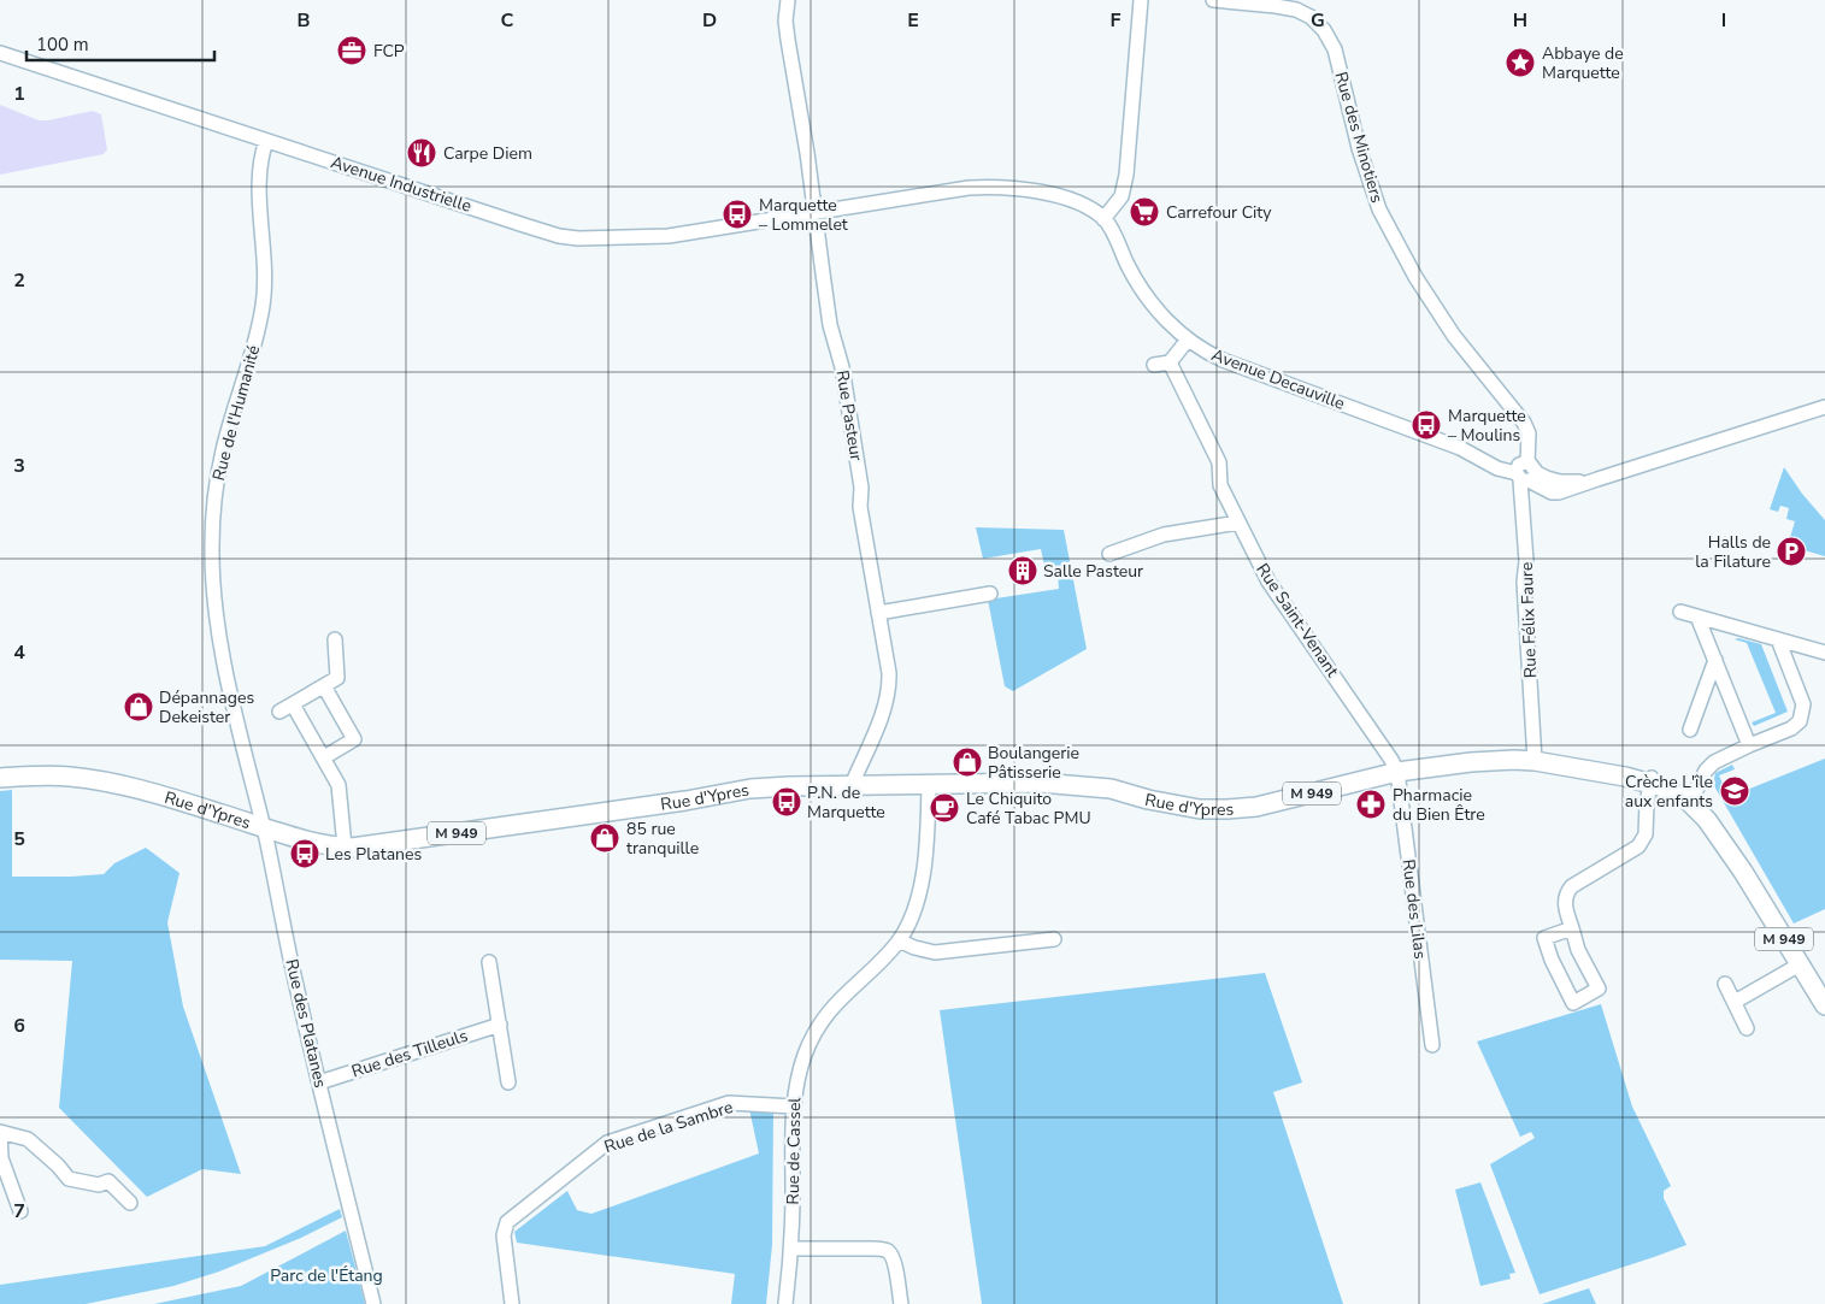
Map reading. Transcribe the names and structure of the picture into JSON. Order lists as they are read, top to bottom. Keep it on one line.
{"streets":{"main road":["M 949","Rue d'Ypres"],"street":["Rue des Minotiers","Avenue Industrielle","Avenue Decauville","Rue de l'Humanité","Rue Pasteur","Rue Saint-Venant","Rue Félix Faure","Rue des Lilas","Rue des Platanes","Rue des Tilleuls","Rue de la Sambre","Rue de Cassel"]},"crossings":[["Rue des Minotiers","Avenue Decauville"],["Rue des Minotiers","Rue Félix Faure"],["Avenue Industrielle","Rue de l'Humanité"],["Avenue Industrielle","Rue Pasteur"],["Avenue Decauville","Rue Félix Faure"],["Rue de l'Humanité","Rue d'Ypres"],["Rue de l'Humanité","Rue des Platanes"],["Rue Pasteur","Rue d'Ypres"],["Rue Saint-Venant","Rue d'Ypres"],["Rue Saint-Venant","Rue des Lilas"],["Rue Félix Faure","Rue d'Ypres"],["M 949","Rue d'Ypres"],["Rue d'Ypres","Rue des Lilas"],["Rue d'Ypres","Rue des Platanes"],["Rue d'Ypres","Rue de Cassel"],["Rue des Platanes","Rue des Tilleuls"],["Rue de la Sambre","Rue de Cassel"]],"parks":["Parc de l'Étang"],"places":{"office":["FCP"],"place":["Abbaye de Marquette"],"restaurant":["Carpe Diem"],"supermarket":["Carrefour City"],"bus stop":["Marquette – Lommelet","Marquette – Moulins","P.N. de Marquette","Les Platanes"],"parking":["Halls de la Filature"],"building":["Salle Pasteur"],"shop":["Dépannages Dekeister","Boulangerie Pâtisserie","85 rue tranquille"],"school or university":["Crèche L'île aux enfants"],"pharmacy":["Pharmacie du Bien Être"],"cafe":["Le Chiquito Café Tabac PMU"]},"scale_bar":"100 m","grid":{"columns":["B","C","D","E","F","G","H","I"],"rows":["1","2","3","4","5","6","7"]}}
